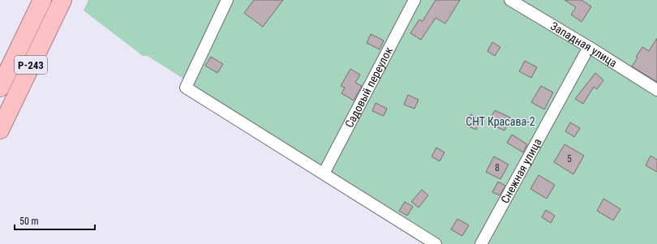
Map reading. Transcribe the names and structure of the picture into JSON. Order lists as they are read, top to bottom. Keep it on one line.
{"streets":{"highway":["Р-243"],"street":["Западная улица","Садовый переулок","Снежная улица"]},"crossings":[["Западная улица","Снежная улица"]],"parks":["СНТ Красава-2"],"house_numbers":["5","8"],"scale_bar":"50 m"}
